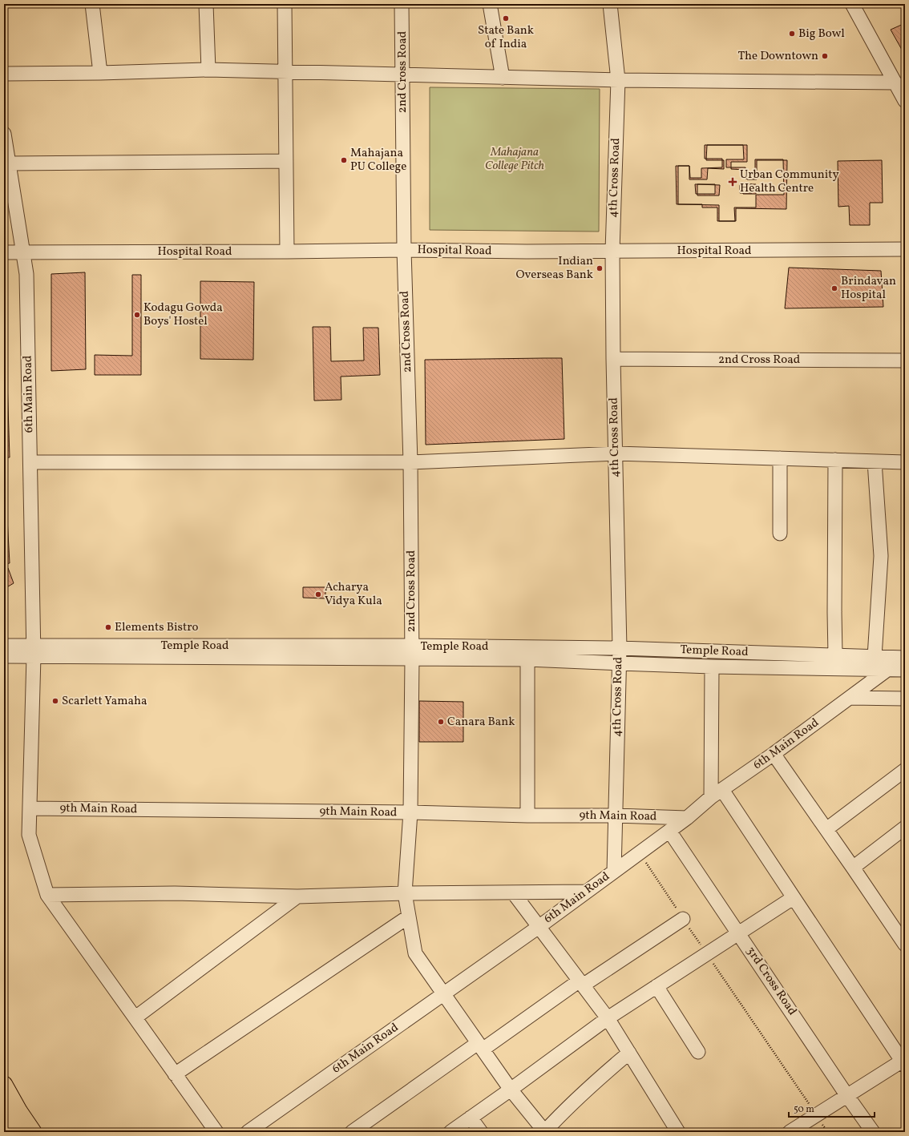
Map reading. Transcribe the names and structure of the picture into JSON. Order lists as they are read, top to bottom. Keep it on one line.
{"streets":{"street":["2nd Cross Road","4th Cross Road","Hospital Road","6th Main Road","Temple Road","9th Main Road","3rd Cross Road"]},"crossings":[["2nd Cross Road","4th Cross Road"],["2nd Cross Road","Hospital Road"],["2nd Cross Road","6th Main Road"],["2nd Cross Road","Temple Road"],["2nd Cross Road","9th Main Road"],["4th Cross Road","Hospital Road"],["4th Cross Road","6th Main Road"],["4th Cross Road","Temple Road"],["4th Cross Road","9th Main Road"],["Hospital Road","6th Main Road"],["6th Main Road","Temple Road"],["6th Main Road","9th Main Road"],["6th Main Road","3rd Cross Road"]],"parks":["Mahajana College Pitch"],"places":{"other":["State Bank of India","Big Bowl","The Downtown","Mahajana PU College","Indian Overseas Bank","Brindavan Hospital","Kodagu Gowda Boys' Hostel","Acharya Vidya Kula","Elements Bistro","Scarlett Yamaha","Canara Bank"],"health":["Urban Community Health Centre"]},"scale_bar":"50 m"}
